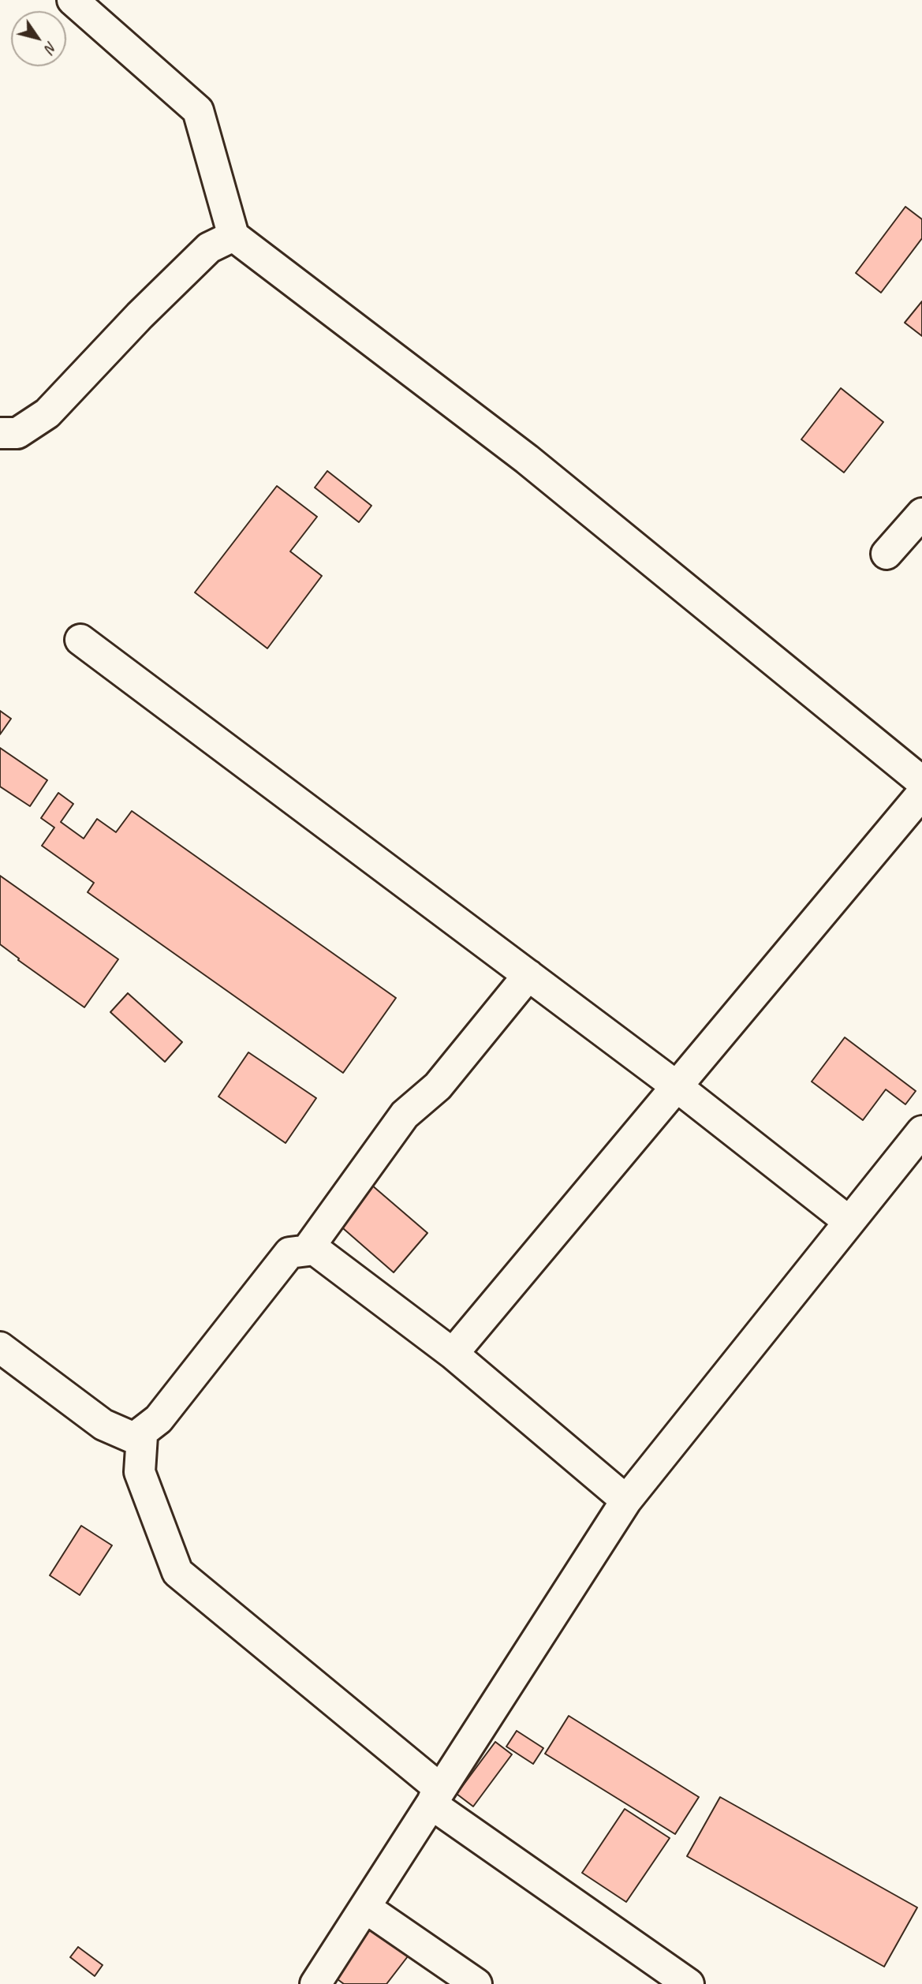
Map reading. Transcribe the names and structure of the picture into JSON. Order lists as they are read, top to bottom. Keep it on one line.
{"north":"bottom right"}
